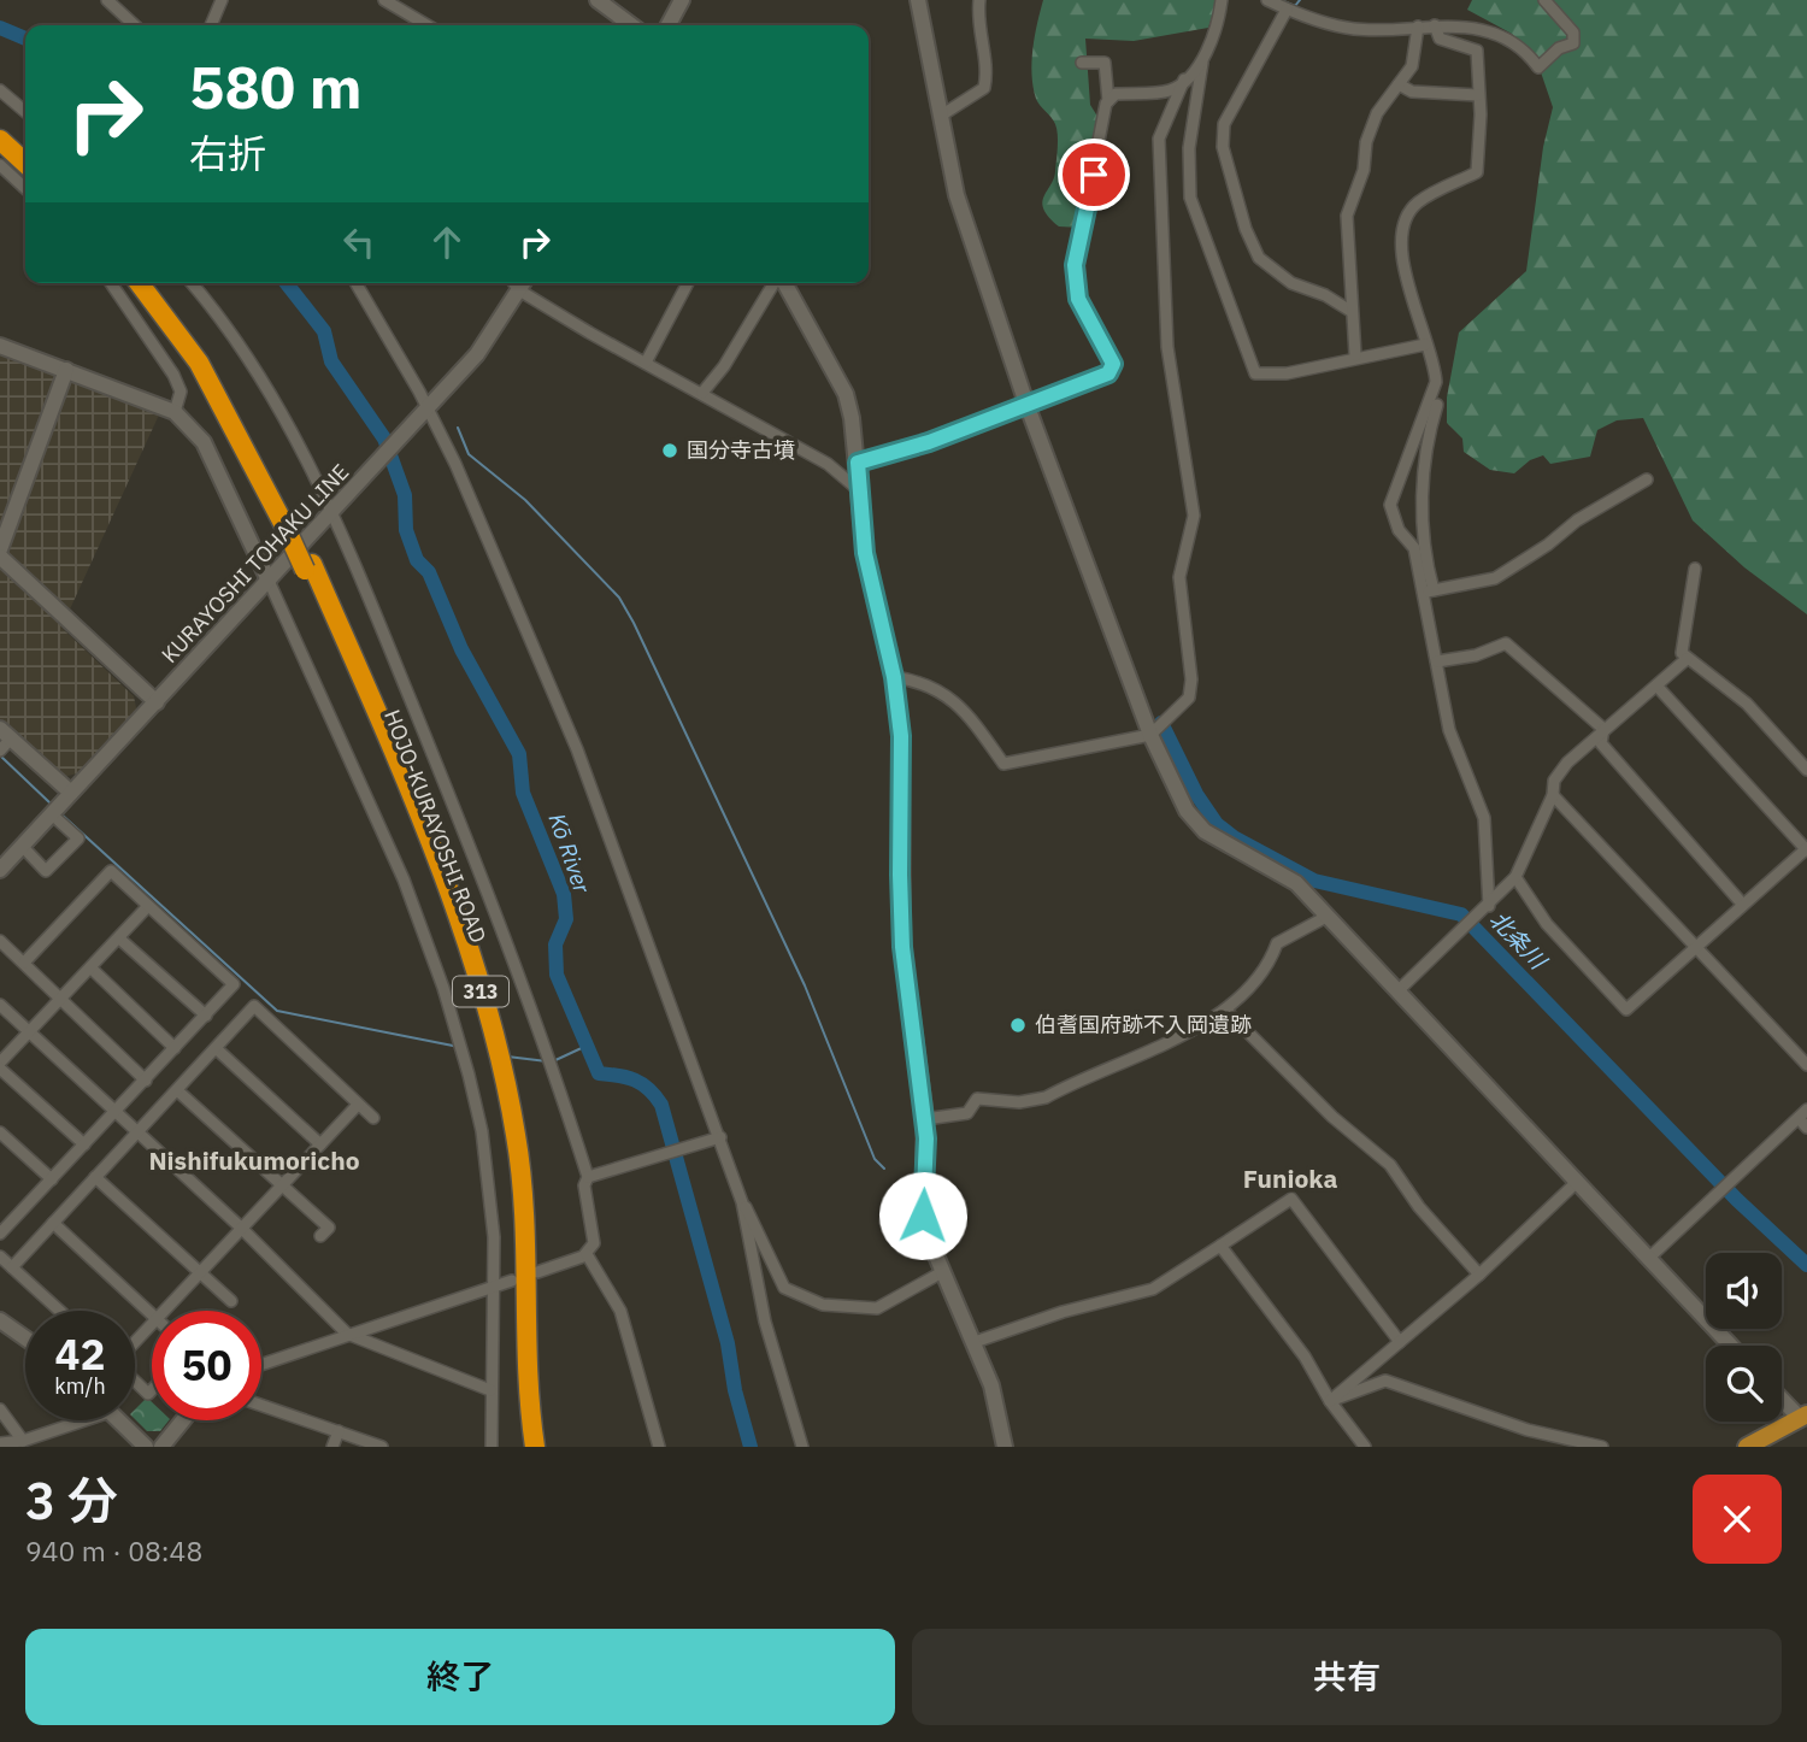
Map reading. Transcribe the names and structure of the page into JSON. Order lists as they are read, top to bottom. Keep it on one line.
{"streets":{"highway":["HOJO-KURAYOSHI ROAD","313"],"street":["KURAYOSHI TOHAKU LINE"]},"districts":["Nishifukumoricho","Funioka"],"water":["Kō River","北条川"],"places":["国分寺古墳","伯耆国府跡不入岡遺跡"],"page":{"turn":["580 m","右折"],"speed":"42 km/h","limit":"50","heading":["3 分","940 m · 08:48"],"buttons":["終了","共有"]}}
